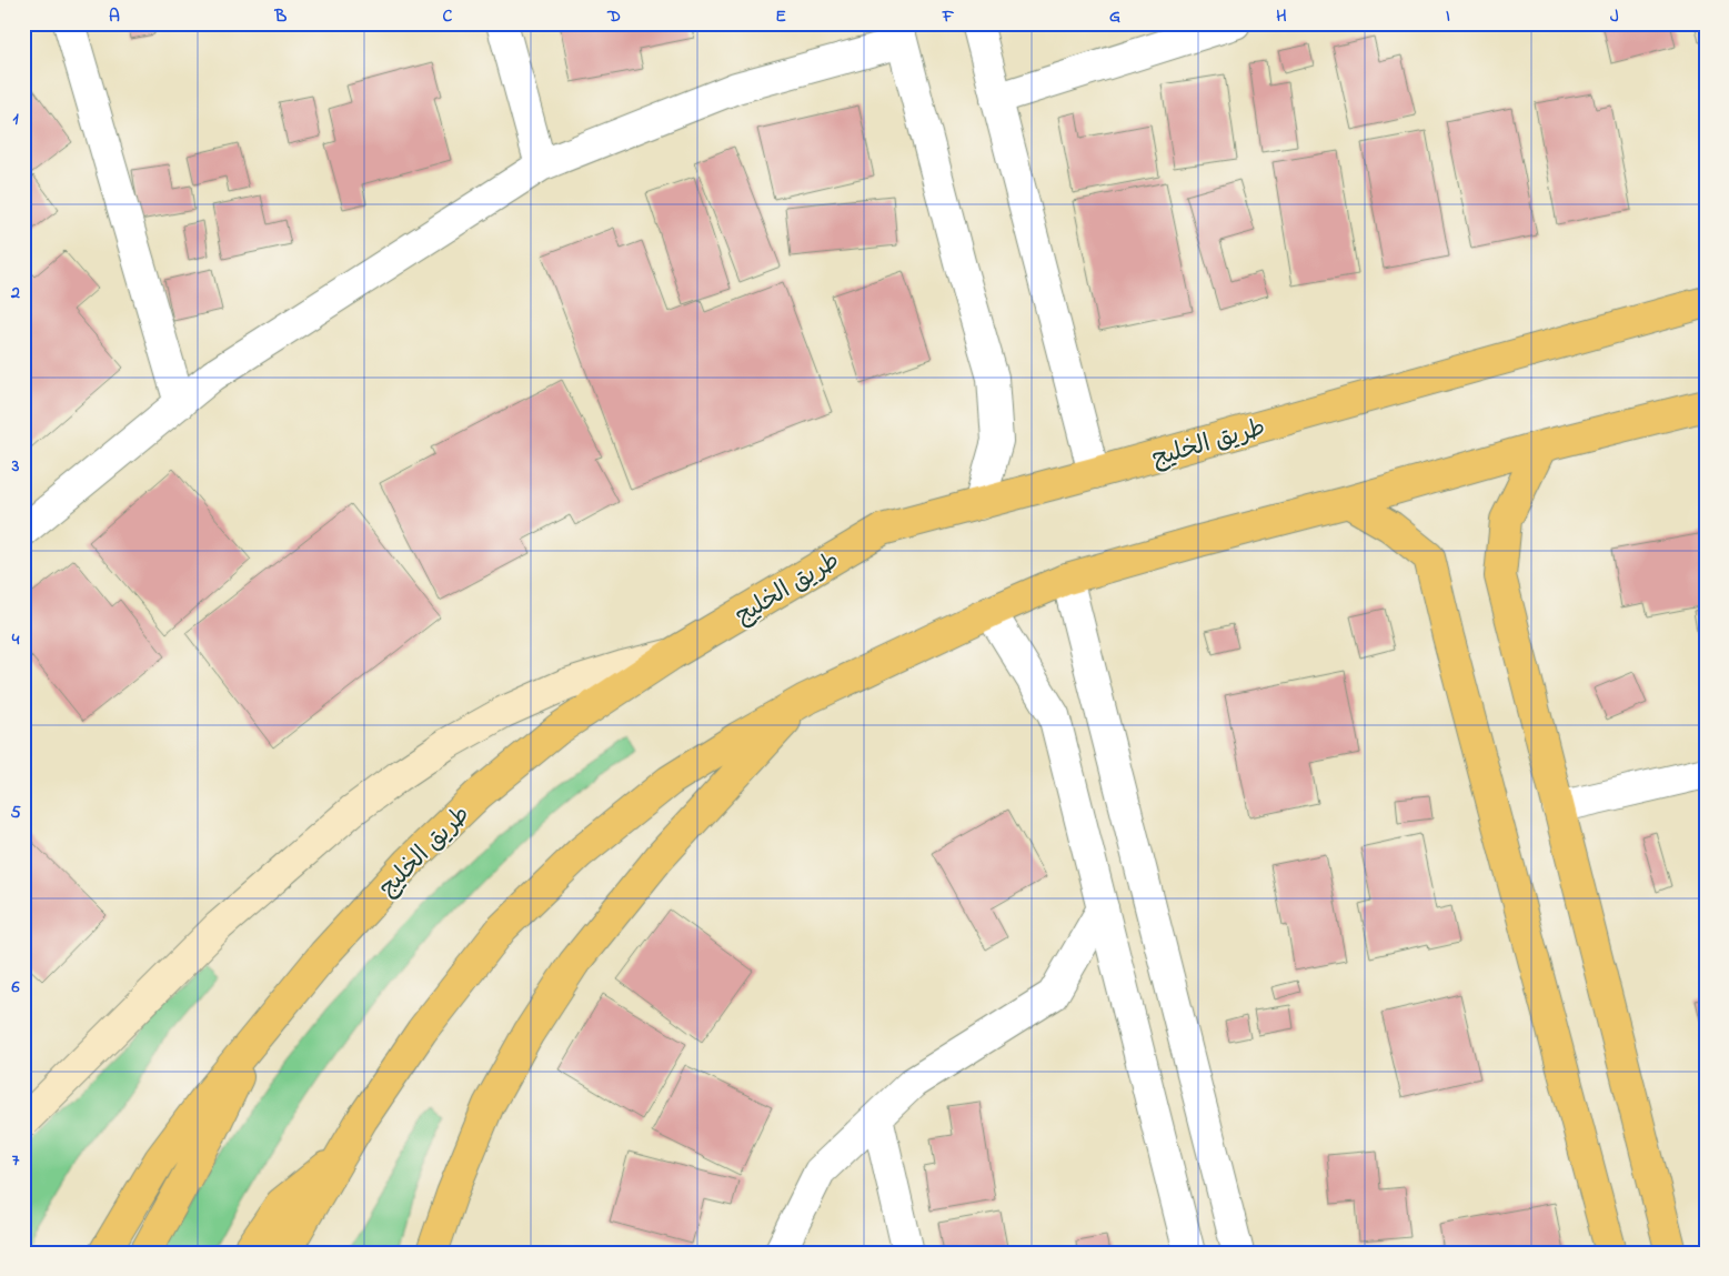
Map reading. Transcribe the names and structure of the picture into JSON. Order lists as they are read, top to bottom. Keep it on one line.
{"streets":{"main road":["طريق الخليج"]},"grid":{"columns":["A","B","C","D","E","F","G","H","I","J"],"rows":["1","2","3","4","5","6","7"]}}
